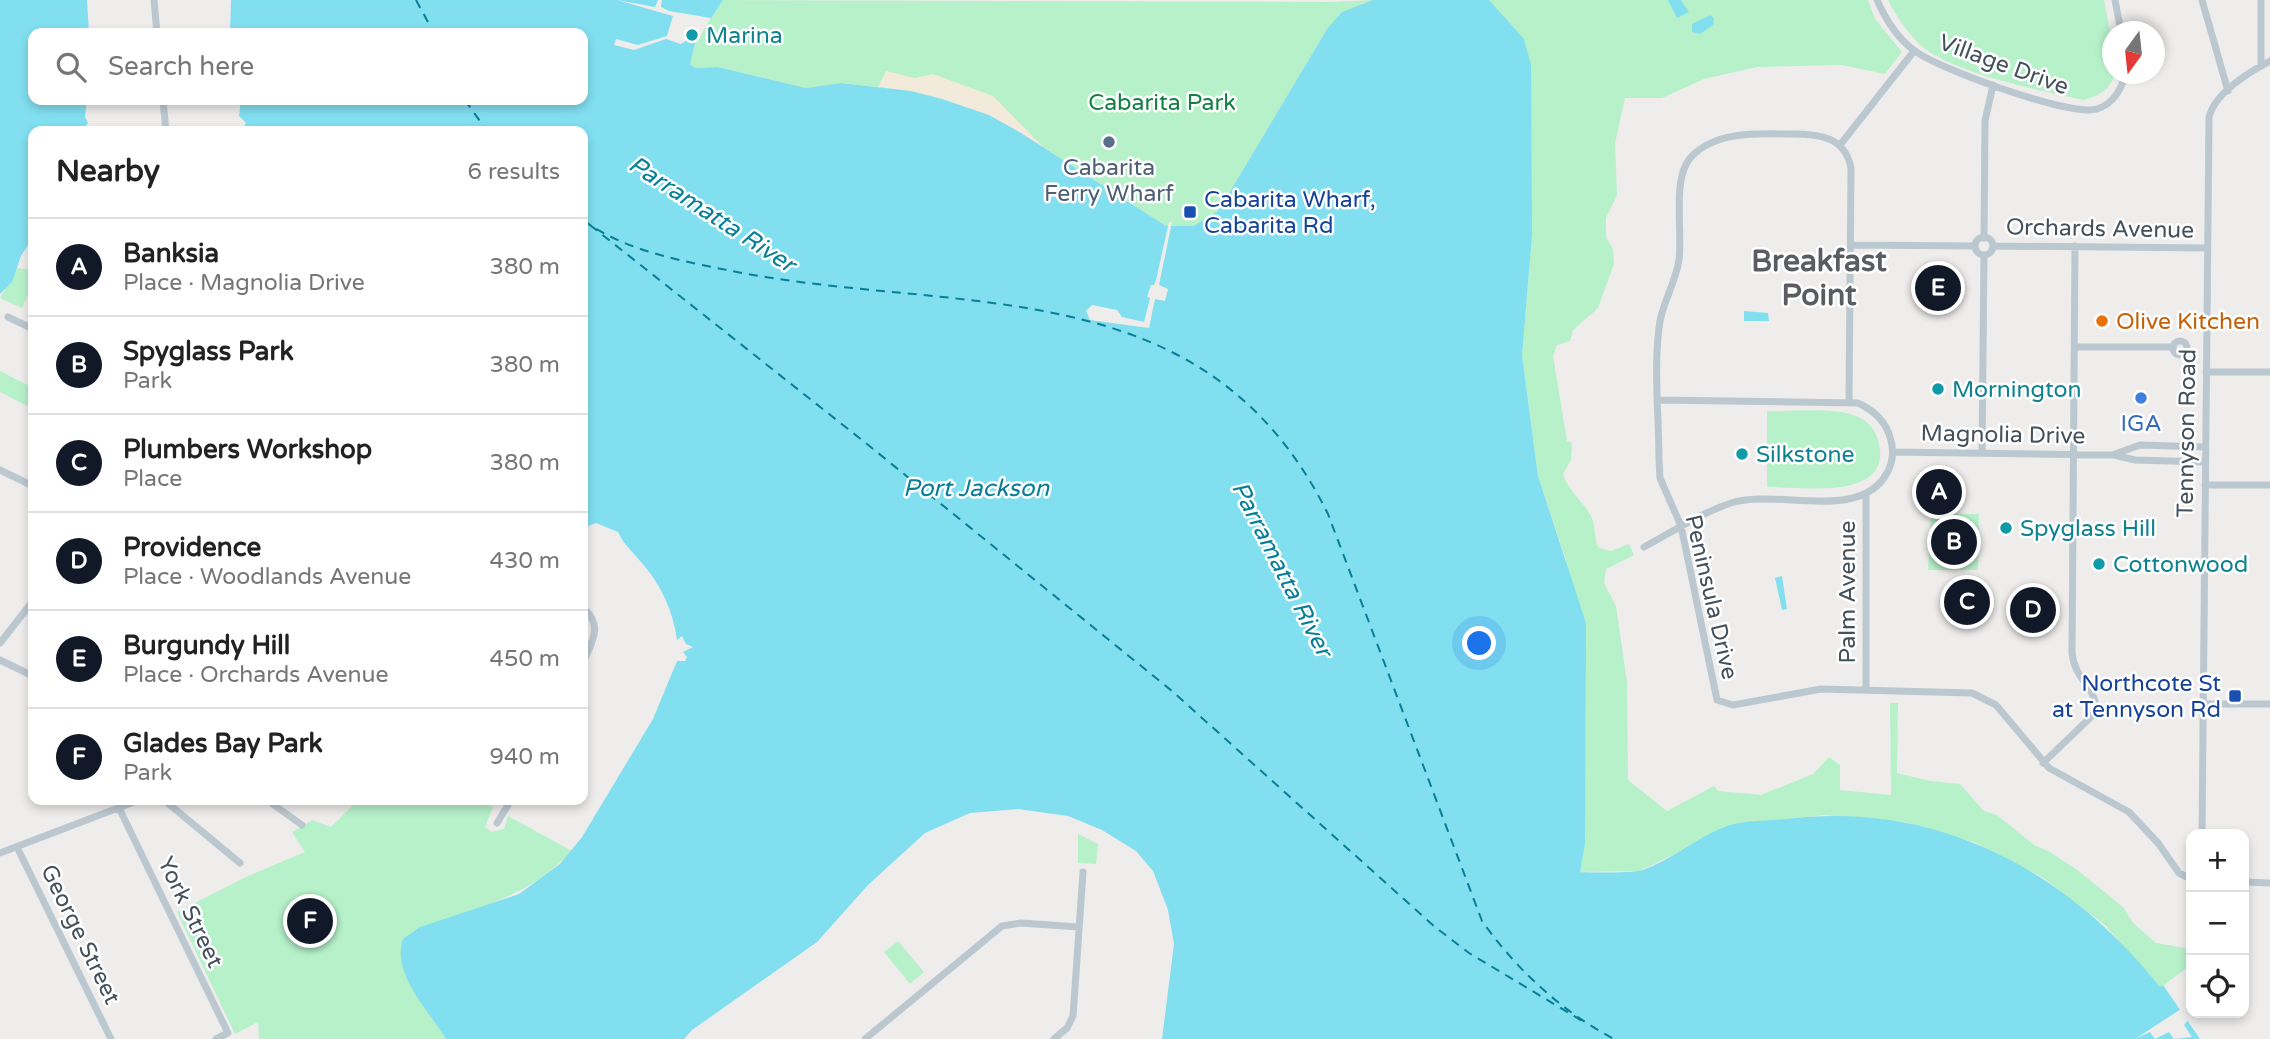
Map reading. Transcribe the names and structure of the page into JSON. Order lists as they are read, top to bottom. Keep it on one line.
{"streets":{"street":["Village Drive","Orchards Avenue","Tennyson Road","Magnolia Drive","Palm Avenue","Peninsula Drive","York Street","George Street"]},"crossings":[["Orchards Avenue","Tennyson Road"],["Tennyson Road","Magnolia Drive"],["Palm Avenue","Peninsula Drive"]],"districts":["Breakfast Point"],"water":["Parramatta River","Port Jackson"],"parks":["Cabarita Park"],"places":{"other":["Marina","Cabarita Ferry Wharf","Olive Kitchen","Mornington","IGA","Silkstone","Spyglass Hill","Cottonwood"],"transit":["Cabarita Wharf, Cabarita Rd","Northcote St at Tennyson Rd"]},"north":"bottom","page":{"search":"Search here","heading":["Nearby","6 results"],"list":[{"mark":"A","name":"Banksia","note":"Place · Magnolia Drive","value":"380 m"},{"mark":"B","name":"Spyglass Park","note":"Park","value":"380 m"},{"mark":"C","name":"Plumbers Workshop","note":"Place","value":"380 m"},{"mark":"D","name":"Providence","note":"Place · Woodlands Avenue","value":"430 m"},{"mark":"E","name":"Burgundy Hill","note":"Place · Orchards Avenue","value":"450 m"},{"mark":"F","name":"Glades Bay Park","note":"Park","value":"940 m"}],"pins":["E","A","B","C","D","F"],"map_buttons":["+","−"]}}
